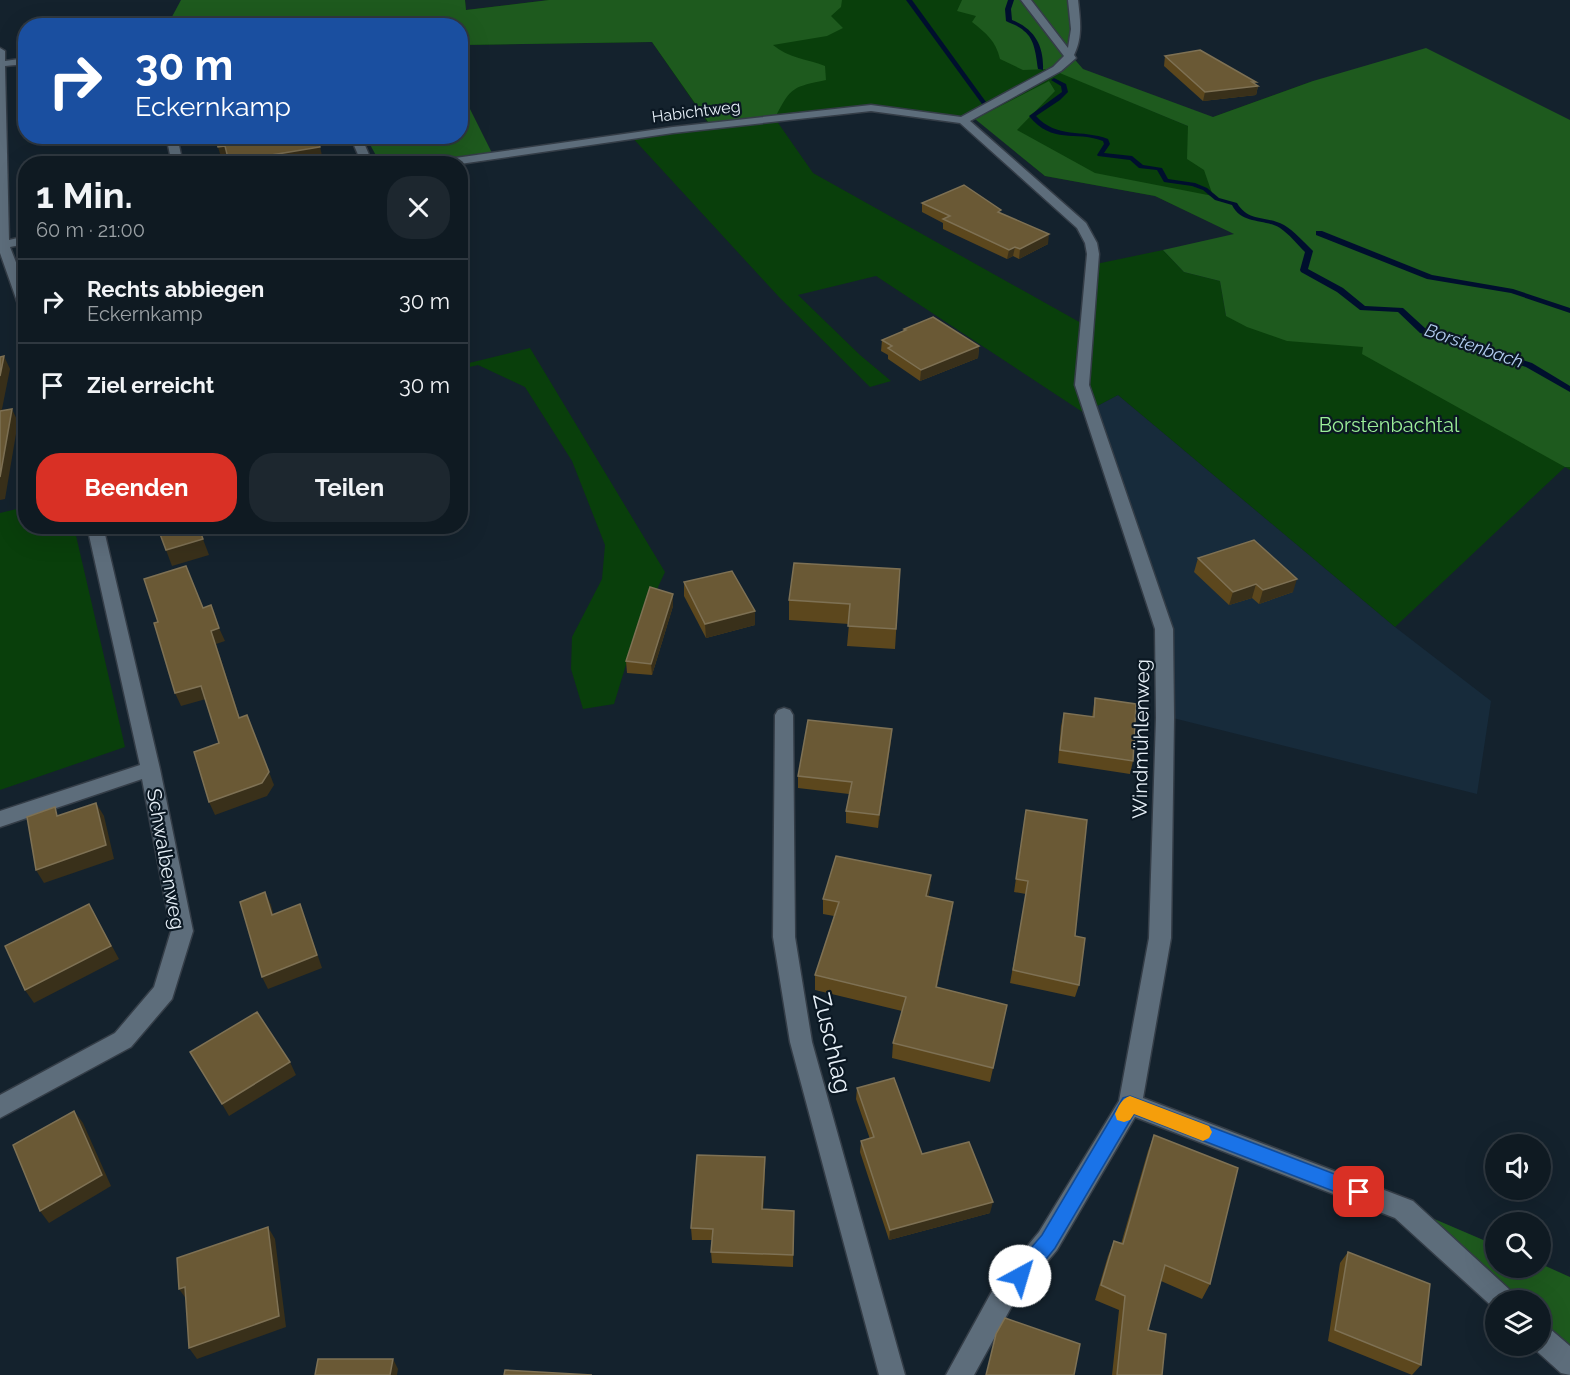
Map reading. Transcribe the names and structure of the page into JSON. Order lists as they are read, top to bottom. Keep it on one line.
{"streets":{"street":["Habichtweg","Windmühlenweg","Schwalbenweg","Zuschlag"]},"crossings":[["Habichtweg","Windmühlenweg"]],"water":["Borstenbach"],"parks":["Borstenbachtal"],"page":{"turn":["30 m","Eckernkamp"],"heading":["1 Min.","60 m · 21:00"],"list":[{"name":"Rechts abbiegen","note":"Eckernkamp","value":"30 m"},{"name":"Ziel erreicht","value":"30 m"}],"buttons":["Beenden","Teilen"]}}
